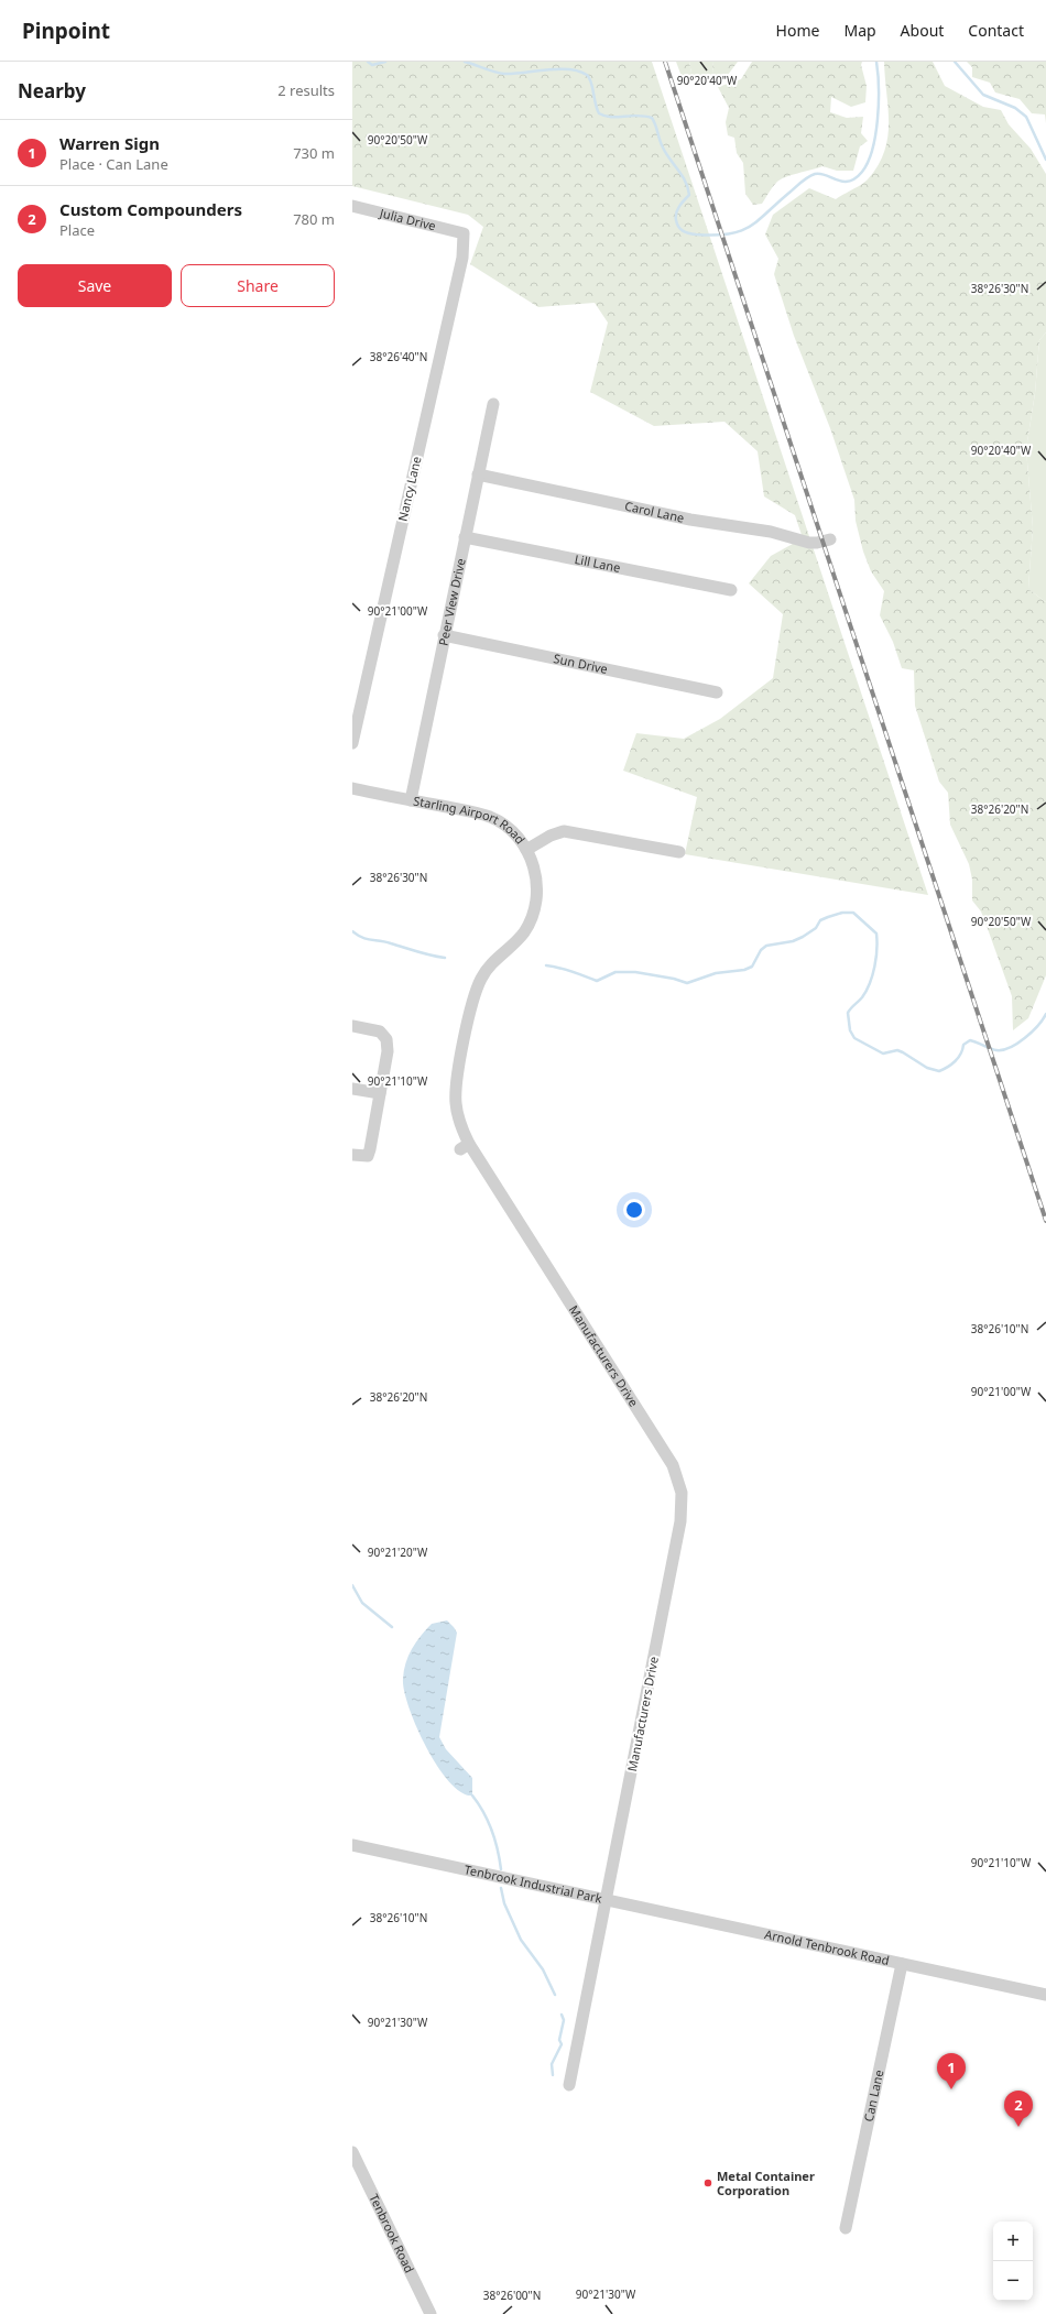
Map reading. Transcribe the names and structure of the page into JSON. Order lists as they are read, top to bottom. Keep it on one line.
{"streets":{"street":["Julia Drive","Nancy Lane","Carol Lane","Lill Lane","Peer View Drive","Sun Drive","Starling Airport Road","Manufacturers Drive","Tenbrook Industrial Park","Arnold Tenbrook Road","Can Lane","Tenbrook Road"]},"crossings":[["Julia Drive","Nancy Lane"],["Carol Lane","Peer View Drive"],["Lill Lane","Peer View Drive"],["Peer View Drive","Sun Drive"],["Peer View Drive","Starling Airport Road"],["Starling Airport Road","Manufacturers Drive"],["Manufacturers Drive","Tenbrook Industrial Park"],["Manufacturers Drive","Arnold Tenbrook Road"],["Tenbrook Industrial Park","Arnold Tenbrook Road"],["Arnold Tenbrook Road","Can Lane"]],"places":["Metal Container Corporation"],"page":{"header":"Pinpoint","nav":["Home","Map","About","Contact"],"heading":["Nearby","2 results"],"list":[{"mark":"1","name":"Warren Sign","note":"Place · Can Lane","value":"730 m"},{"mark":"2","name":"Custom Compounders","note":"Place","value":"780 m"}],"buttons":["Save","Share"],"pins":["1","2"],"map_buttons":["+","−"]},"coordinates":["90°20'40\"W","90°20'50\"W","38°26'30\"N","38°26'40\"N","90°21'00\"W","38°26'20\"N","90°21'10\"W","38°26'10\"N","90°21'20\"W","90°21'30\"W","38°26'00\"N"]}
